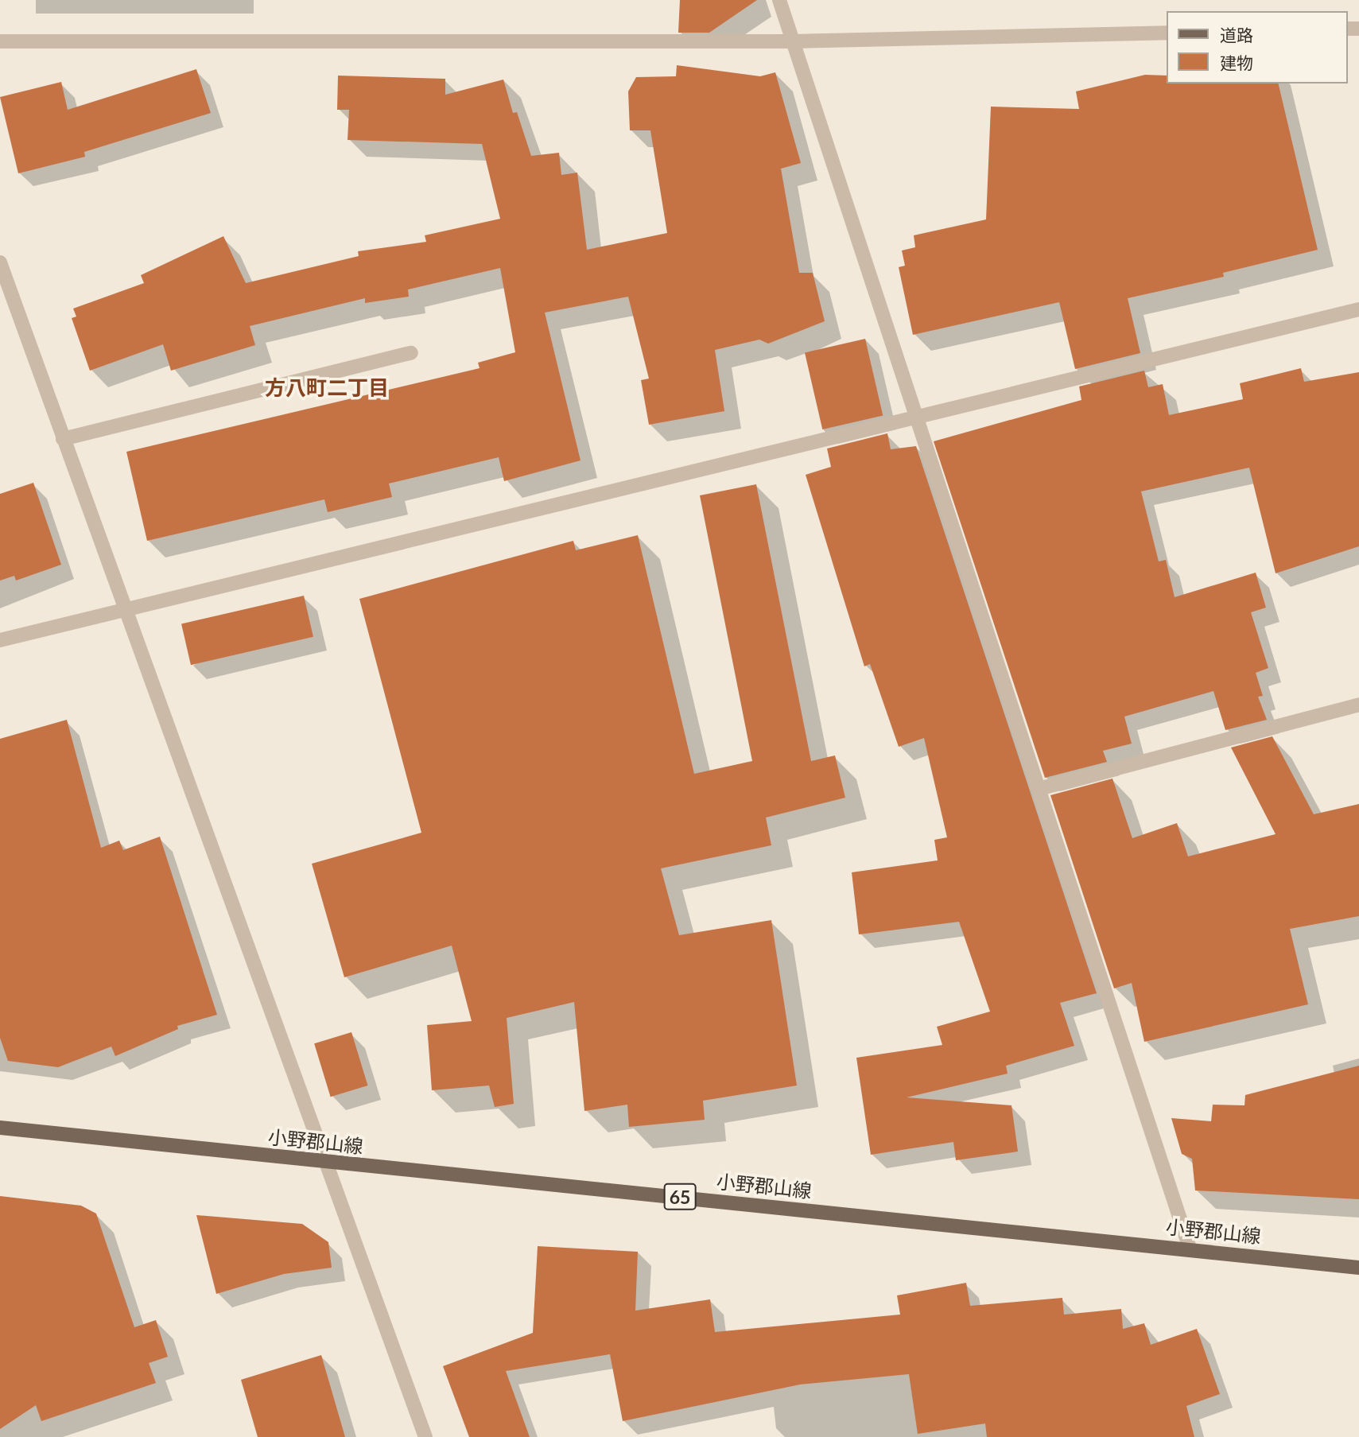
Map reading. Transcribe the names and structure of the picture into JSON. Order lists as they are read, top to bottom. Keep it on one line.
{"streets":{"main road":["小野郡山線","65"]},"districts":["方八町二丁目"],"legend":["道路","建物"]}
